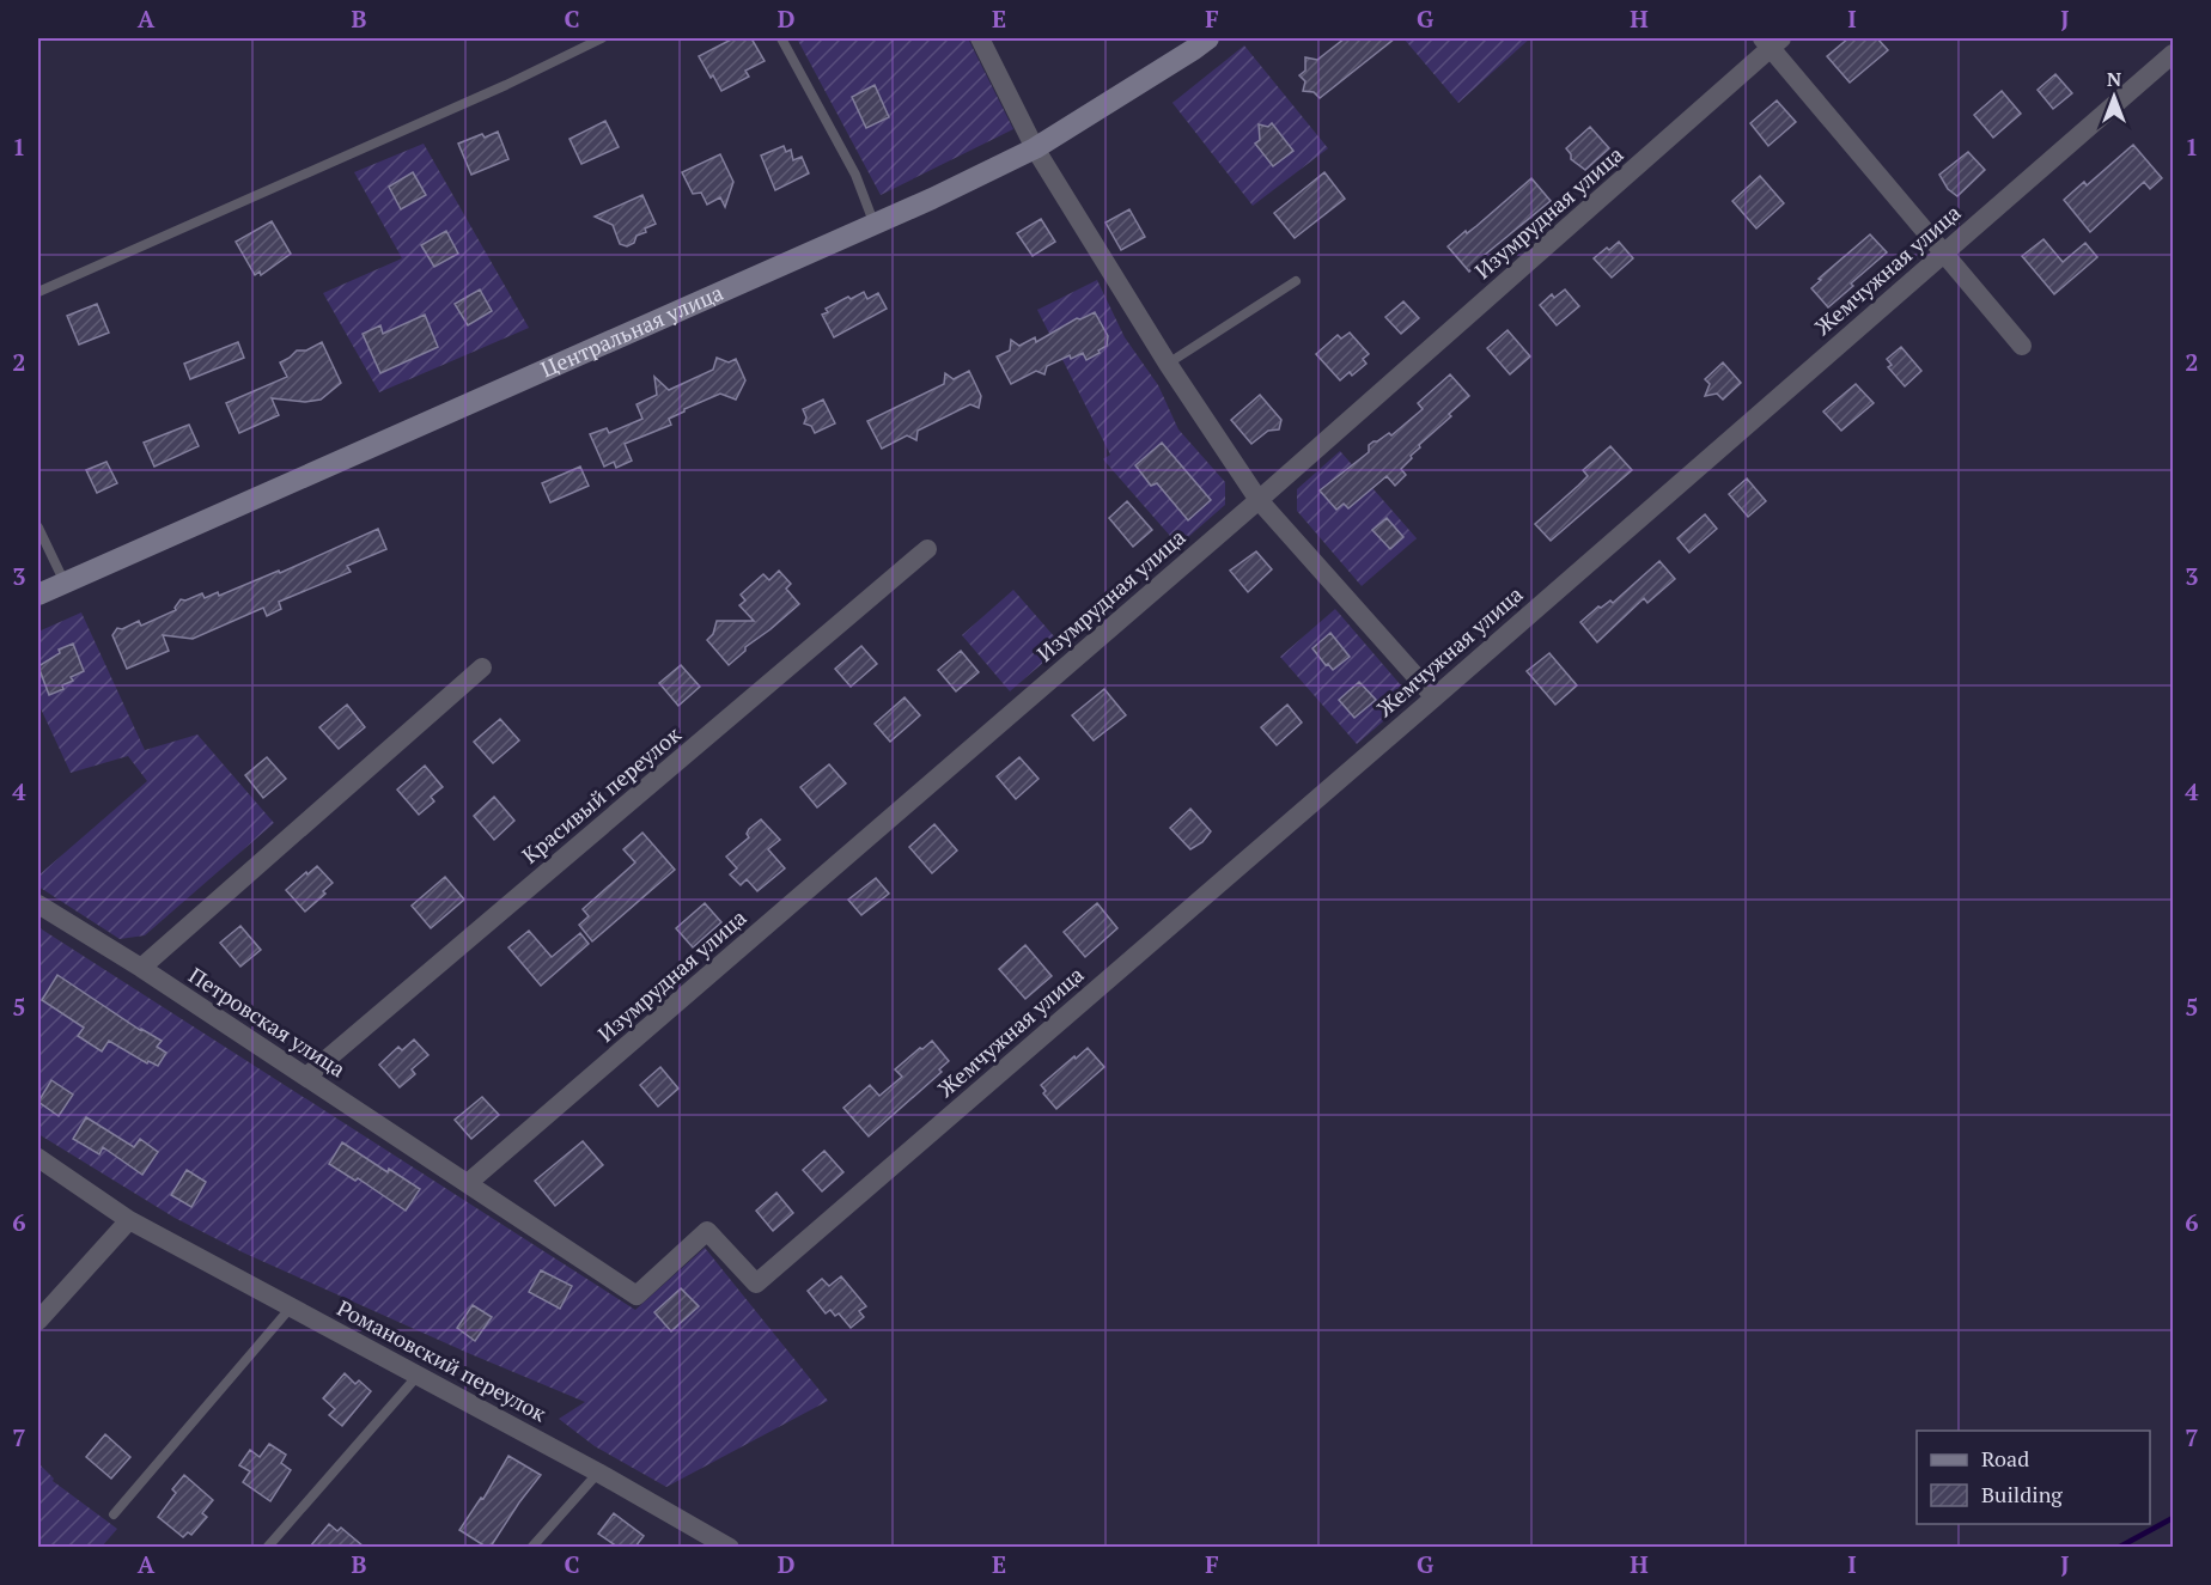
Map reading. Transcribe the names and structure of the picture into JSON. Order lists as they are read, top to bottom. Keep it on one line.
{"streets":{"main road":["Центральная улица"],"street":["Изумрудная улица","Жемчужная улица","Красивый переулок","Петровская улица","Романовский переулок"]},"crossings":[["Изумрудная улица","Петровская улица"],["Жемчужная улица","Петровская улица"],["Красивый переулок","Петровская улица"]],"legend":["Road","Building"],"north":"top","grid":{"columns":["A","B","C","D","E","F","G","H","I","J"],"rows":["1","2","3","4","5","6","7"]}}
